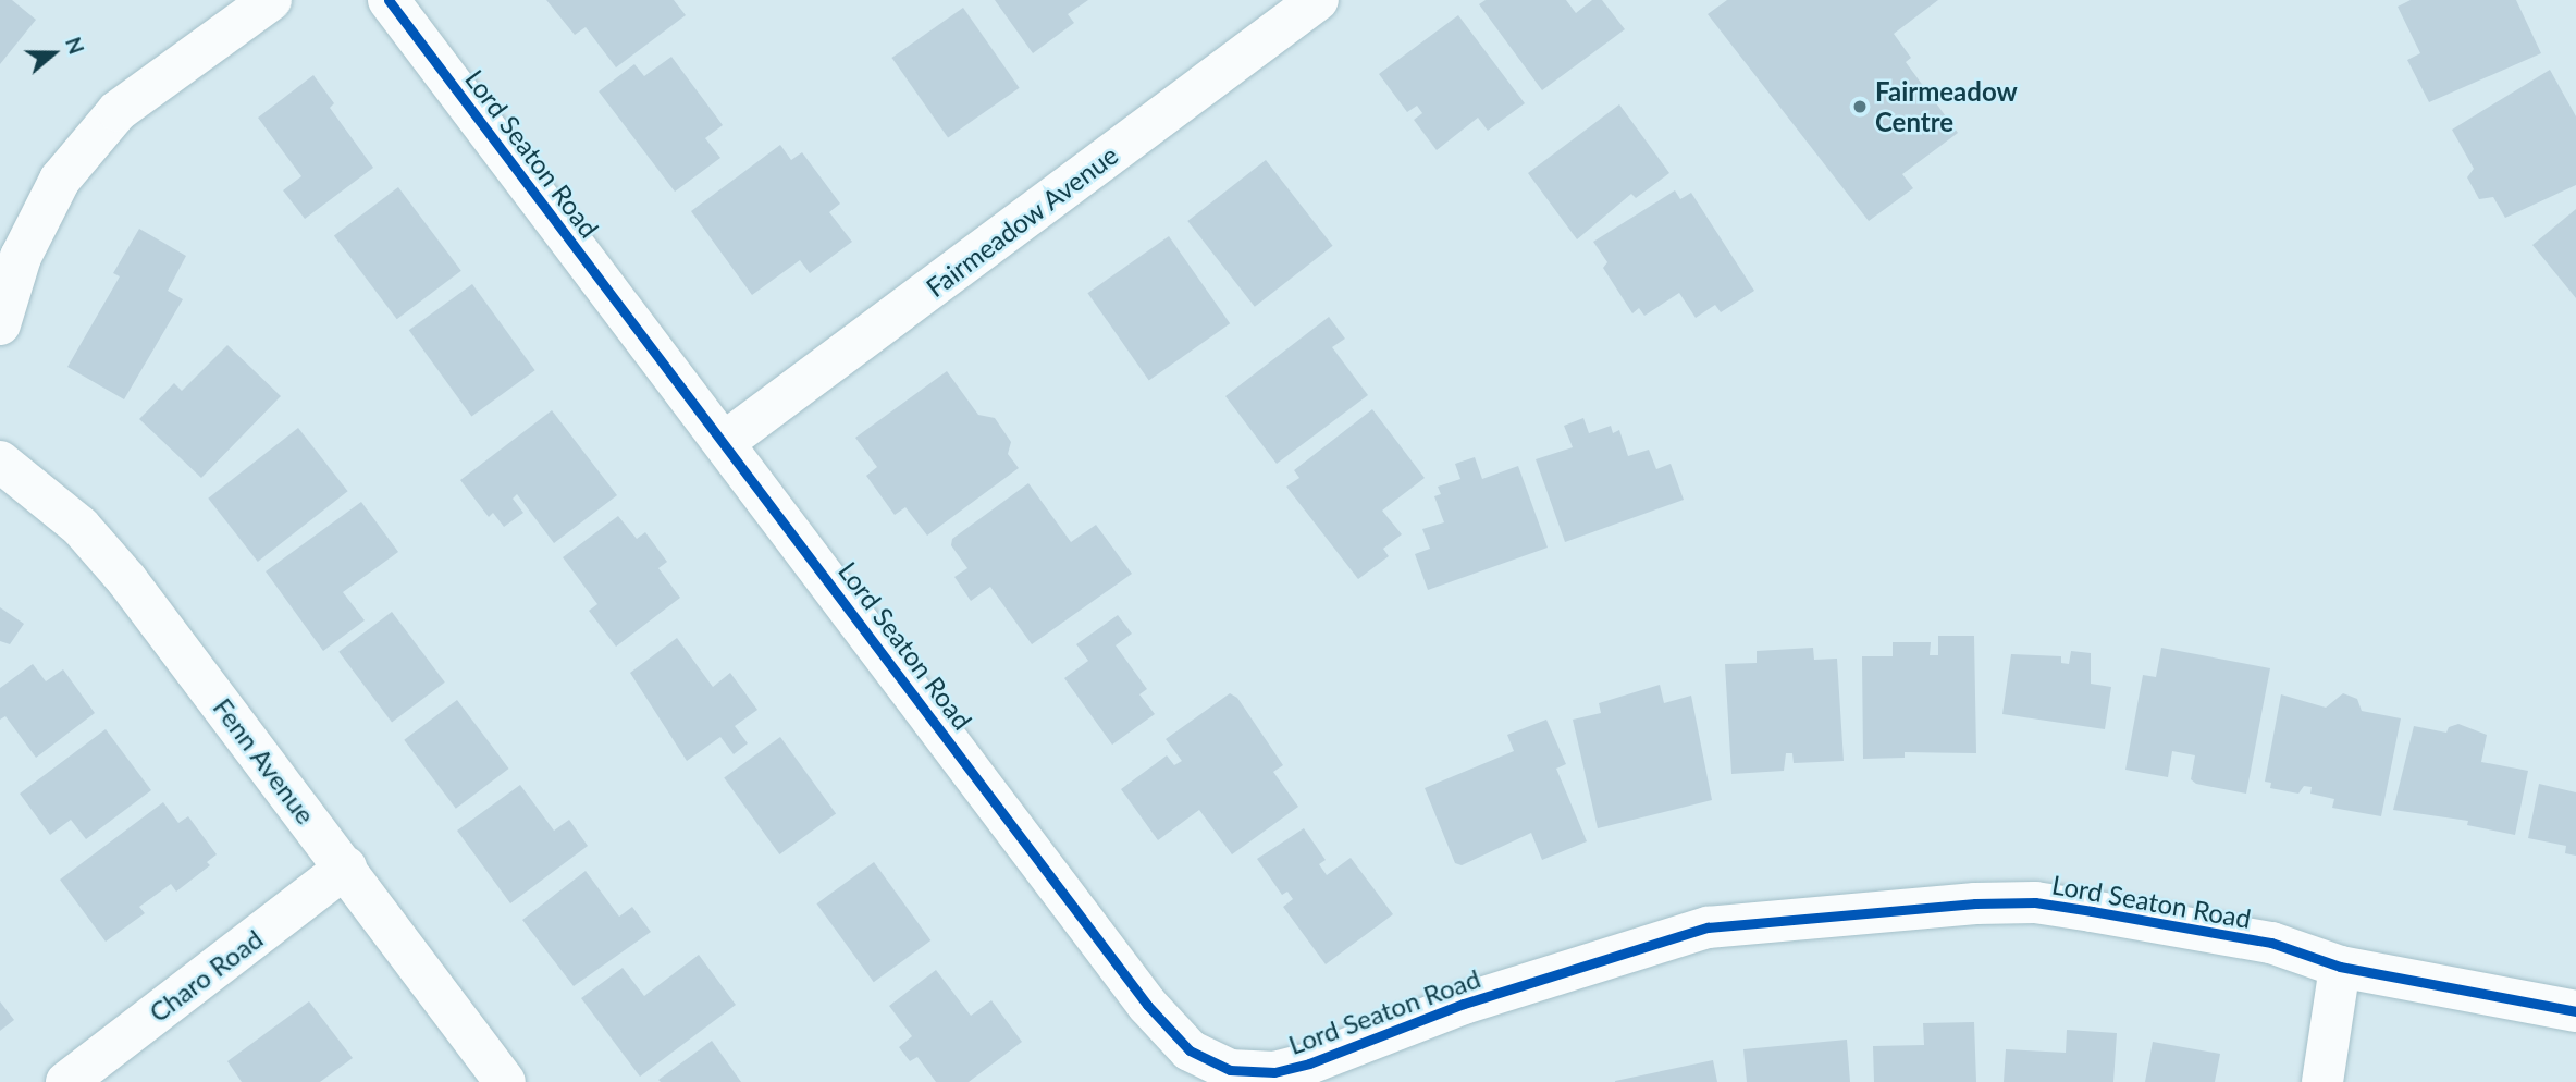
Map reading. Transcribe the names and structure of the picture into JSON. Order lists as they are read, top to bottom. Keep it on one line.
{"streets":{"street":["Lord Seaton Road","Fairmeadow Avenue","Fenn Avenue","Charo Road"]},"crossings":[["Lord Seaton Road","Fairmeadow Avenue"],["Fenn Avenue","Charo Road"]],"places":["Fairmeadow Centre"],"north":"right"}
